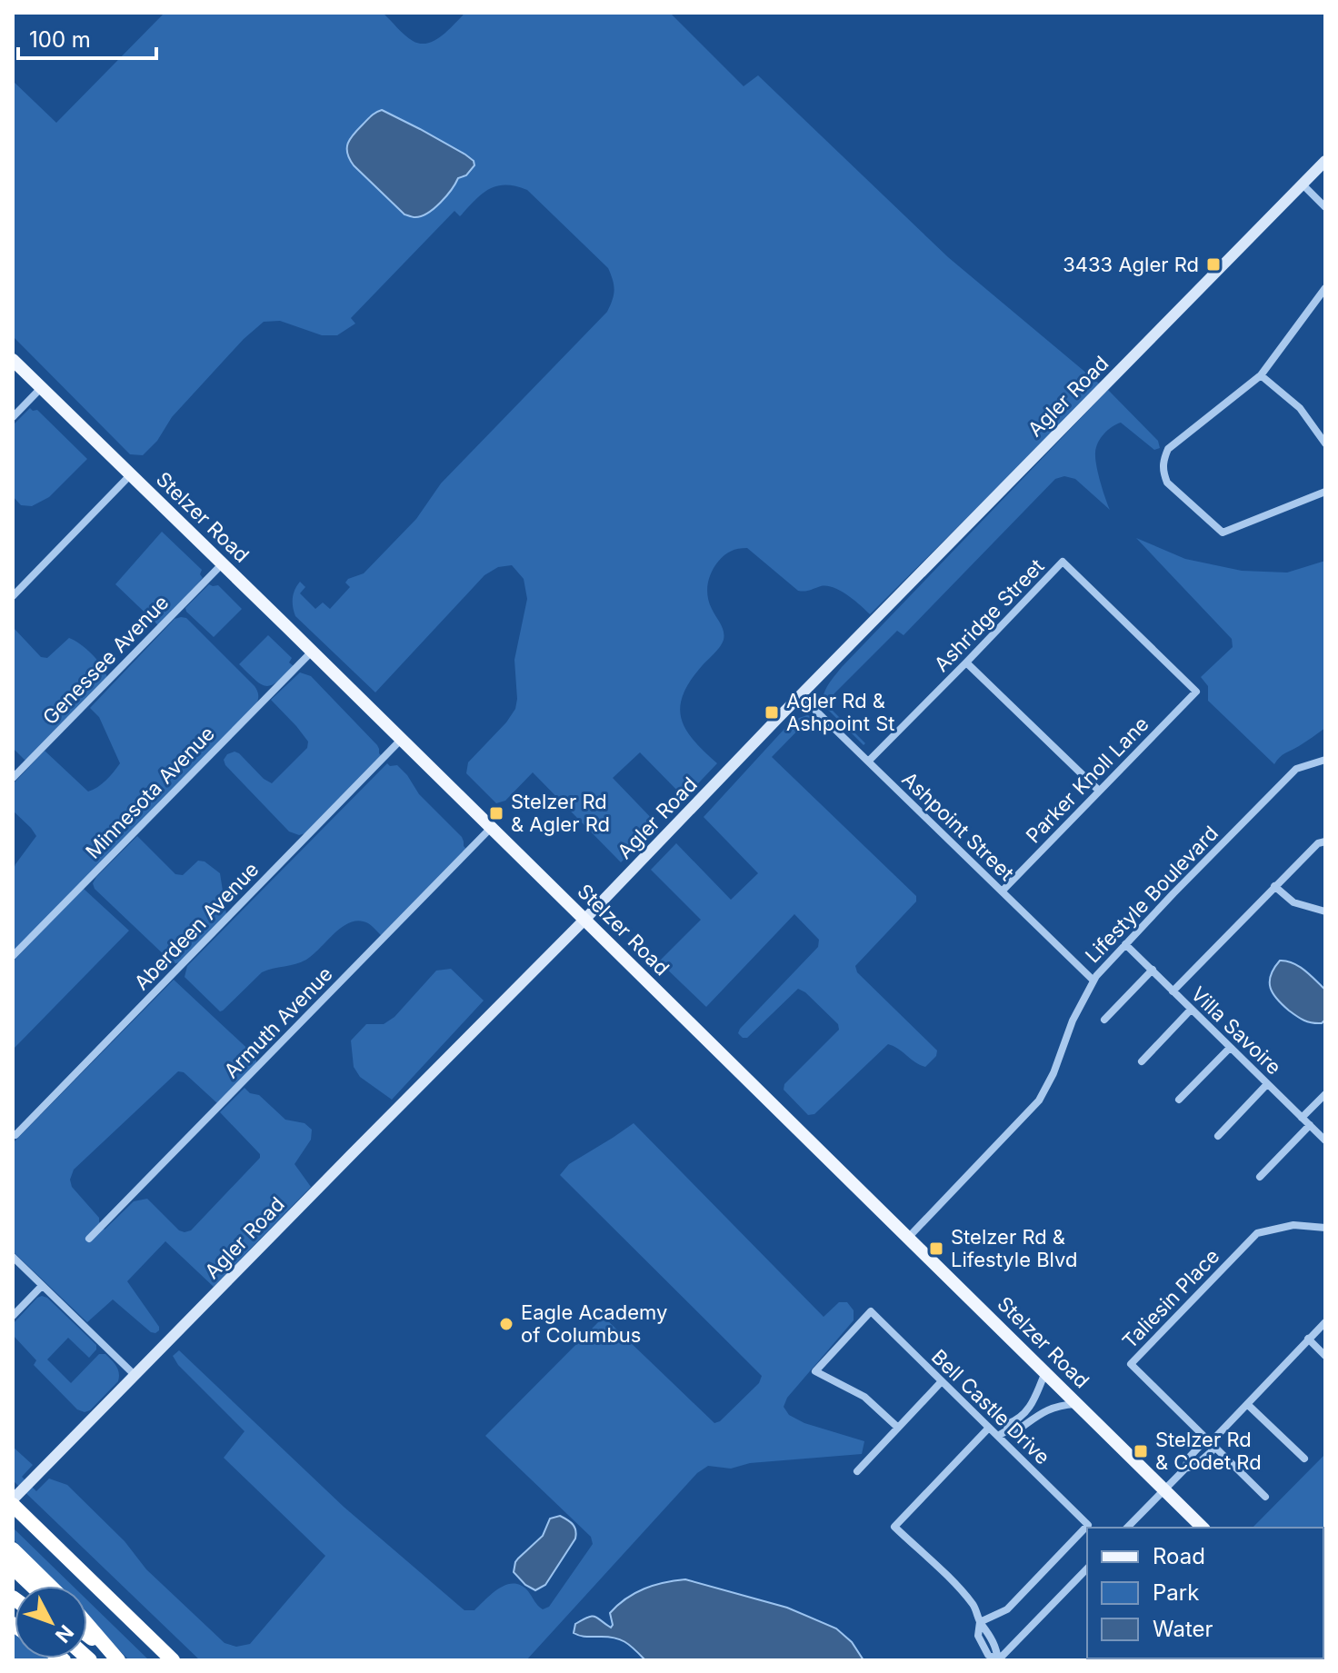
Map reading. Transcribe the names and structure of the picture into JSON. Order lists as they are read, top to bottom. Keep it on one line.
{"streets":{"main road":["Agler Road","Stelzer Road"],"street":["Ashridge Street","Genessee Avenue","Parker Knoll Lane","Minnesota Avenue","Ashpoint Street","Lifestyle Boulevard","Aberdeen Avenue","Armuth Avenue","Villa Savoire","Taliesin Place","Bell Castle Drive"]},"crossings":[["Agler Road","Stelzer Road"],["Agler Road","Ashpoint Street"],["Stelzer Road","Genessee Avenue"],["Stelzer Road","Minnesota Avenue"],["Stelzer Road","Lifestyle Boulevard"],["Stelzer Road","Aberdeen Avenue"],["Stelzer Road","Armuth Avenue"],["Ashridge Street","Parker Knoll Lane"],["Ashridge Street","Ashpoint Street"],["Parker Knoll Lane","Ashpoint Street"],["Ashpoint Street","Lifestyle Boulevard"],["Lifestyle Boulevard","Villa Savoire"]],"places":{"transit":["3433 Agler Rd","Agler Rd & Ashpoint St","Stelzer Rd & Agler Rd","Stelzer Rd & Lifestyle Blvd","Stelzer Rd & Codet Rd"],"other":["Eagle Academy of Columbus"]},"legend":["Road","Park","Water"],"scale_bar":"100 m","north":"bottom right"}
